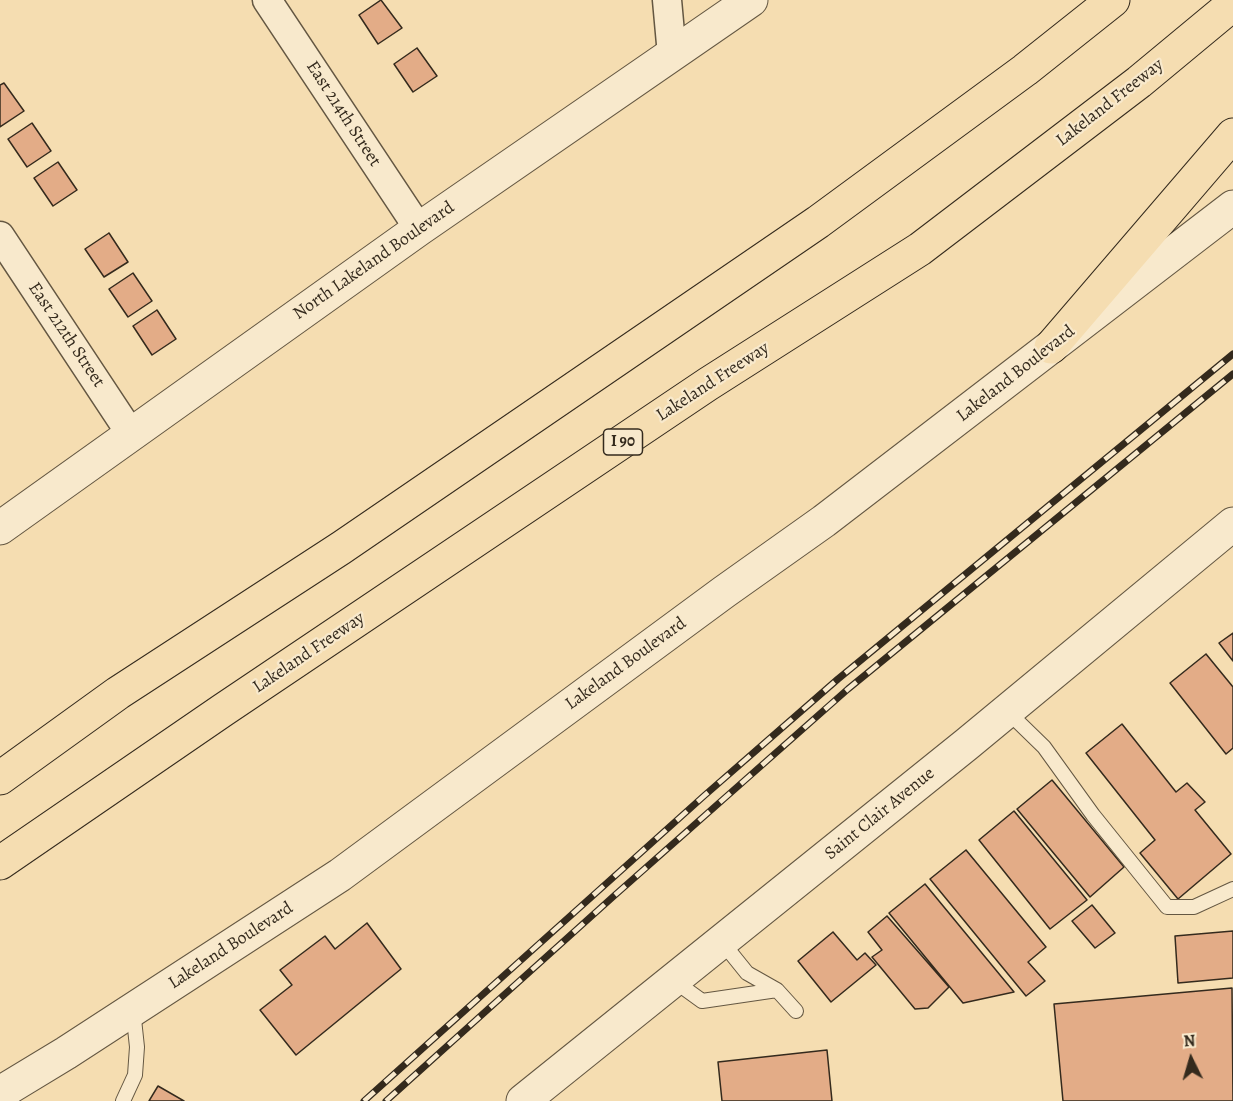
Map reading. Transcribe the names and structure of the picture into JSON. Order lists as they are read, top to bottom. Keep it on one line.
{"streets":{"highway":["Lakeland Freeway","I 90"],"street":["East 214th Street","North Lakeland Boulevard","East 212th Street","Lakeland Boulevard","Saint Clair Avenue"]},"crossings":[["East 214th Street","North Lakeland Boulevard"],["North Lakeland Boulevard","East 212th Street"]],"north":"top"}
